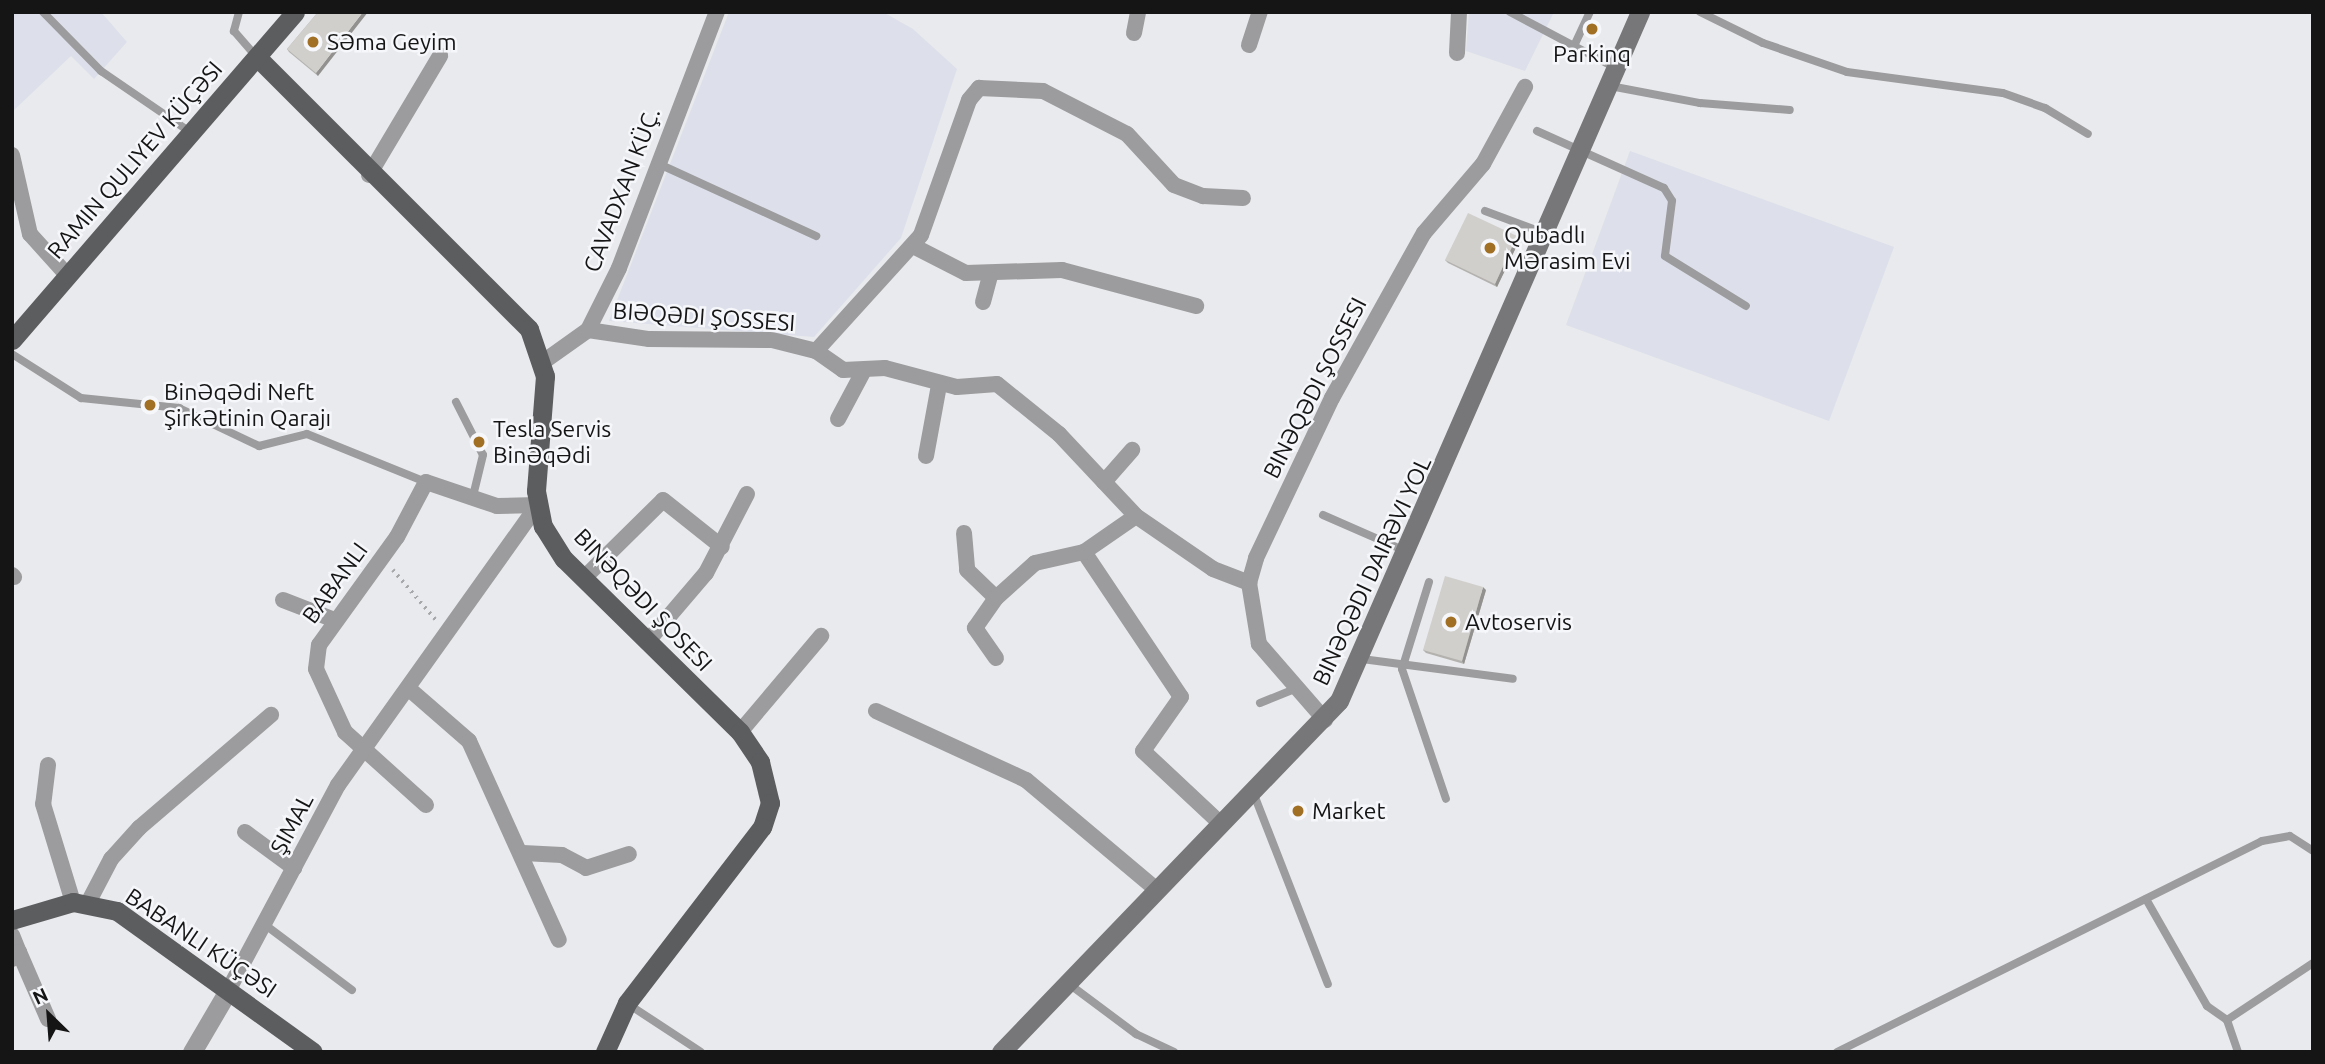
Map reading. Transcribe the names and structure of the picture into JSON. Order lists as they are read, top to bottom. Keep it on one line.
{"streets":{"main road":["RAMIN QULIYEV KÜÇƏSI","BINƏQƏDI DAIRƏVI YOL","BINƏQƏDI ŞOSESI"],"street":["CAVADXAN KÜÇ.","BIƏQƏDI ŞOSSESI","BINƏQƏDI ŞOSSESI","ŞIMAL"]},"crossings":[["CAVADXAN KÜÇ.","BIƏQƏDI ŞOSSESI"],["CAVADXAN KÜÇ.","BINƏQƏDI ŞOSESI"],["BIƏQƏDI ŞOSSESI","BINƏQƏDI ŞOSSESI"],["BINƏQƏDI ŞOSESI","ŞIMAL"]],"places":["Parkinq","Səma Geyim","Qubadlı Mərasim Evi","Binəqədi Neft Şirkətinin Qarajı","Tesla Servis Binəqədi","Avtoservis","Market"],"north":"top left"}
